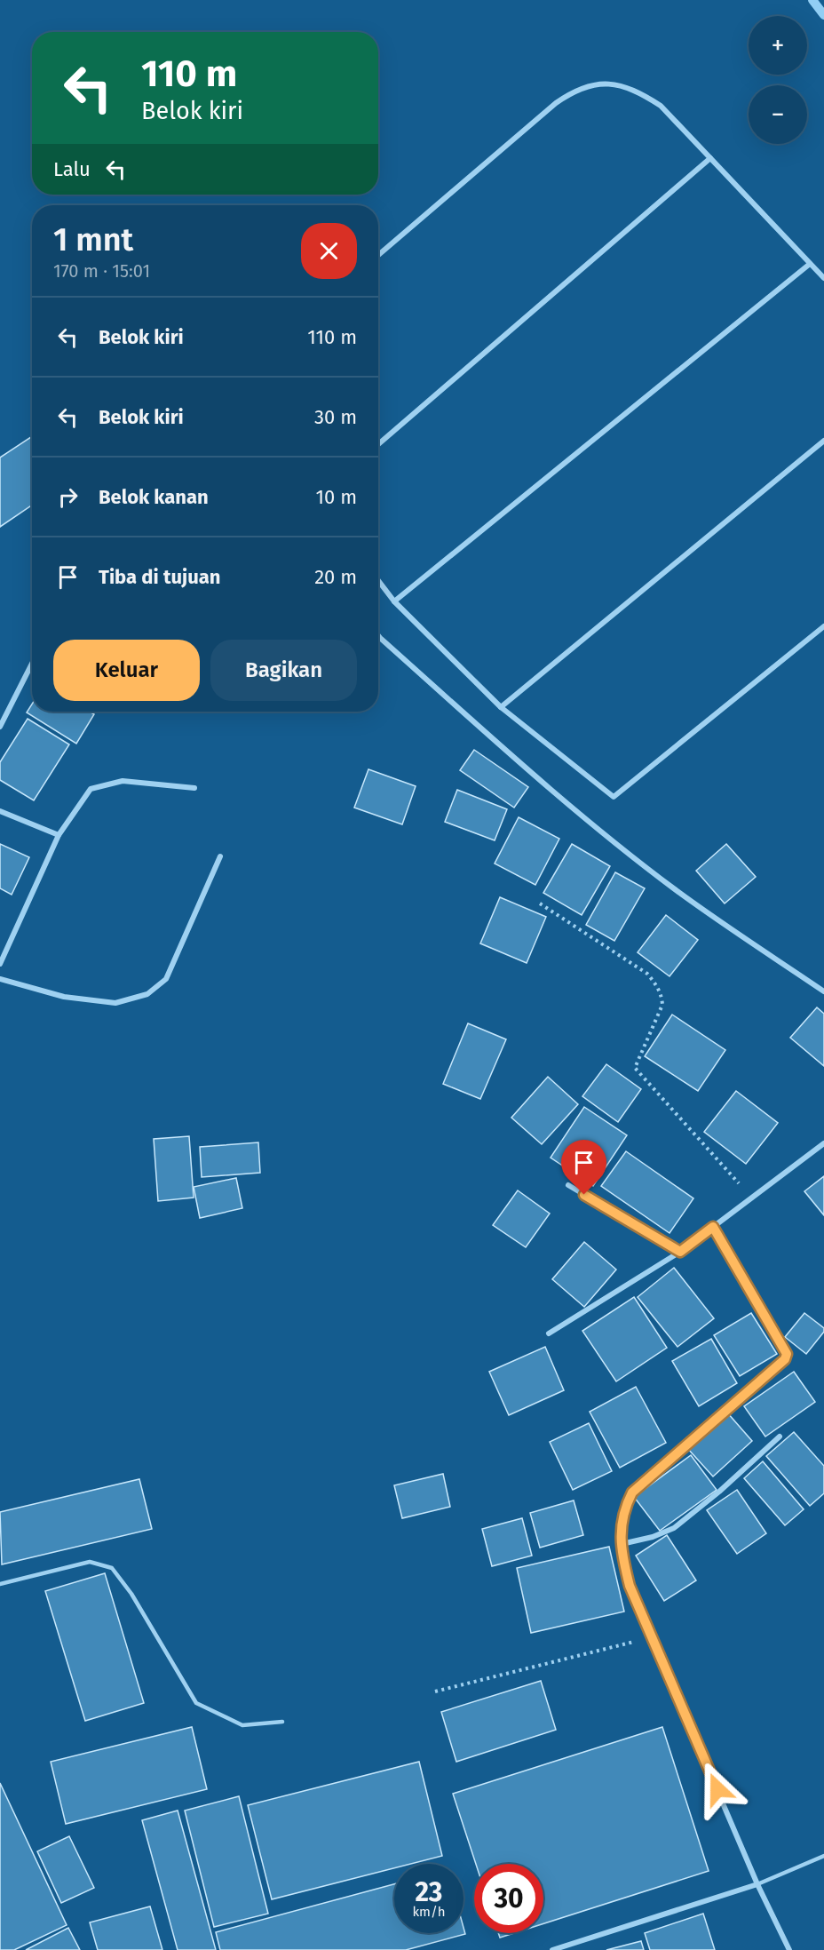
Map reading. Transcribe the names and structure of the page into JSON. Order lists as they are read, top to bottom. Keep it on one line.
{"page":{"map_buttons":["+","−"],"turn":["110 m","Belok kiri"],"then":"Lalu","heading":["1 mnt","170 m · 15:01"],"list":[{"name":"Belok kiri","value":"110 m"},{"name":"Belok kiri","value":"30 m"},{"name":"Belok kanan","value":"10 m"},{"name":"Tiba di tujuan","value":"20 m"}],"buttons":["Keluar","Bagikan"],"speed":"23 km/h","limit":"30"}}
